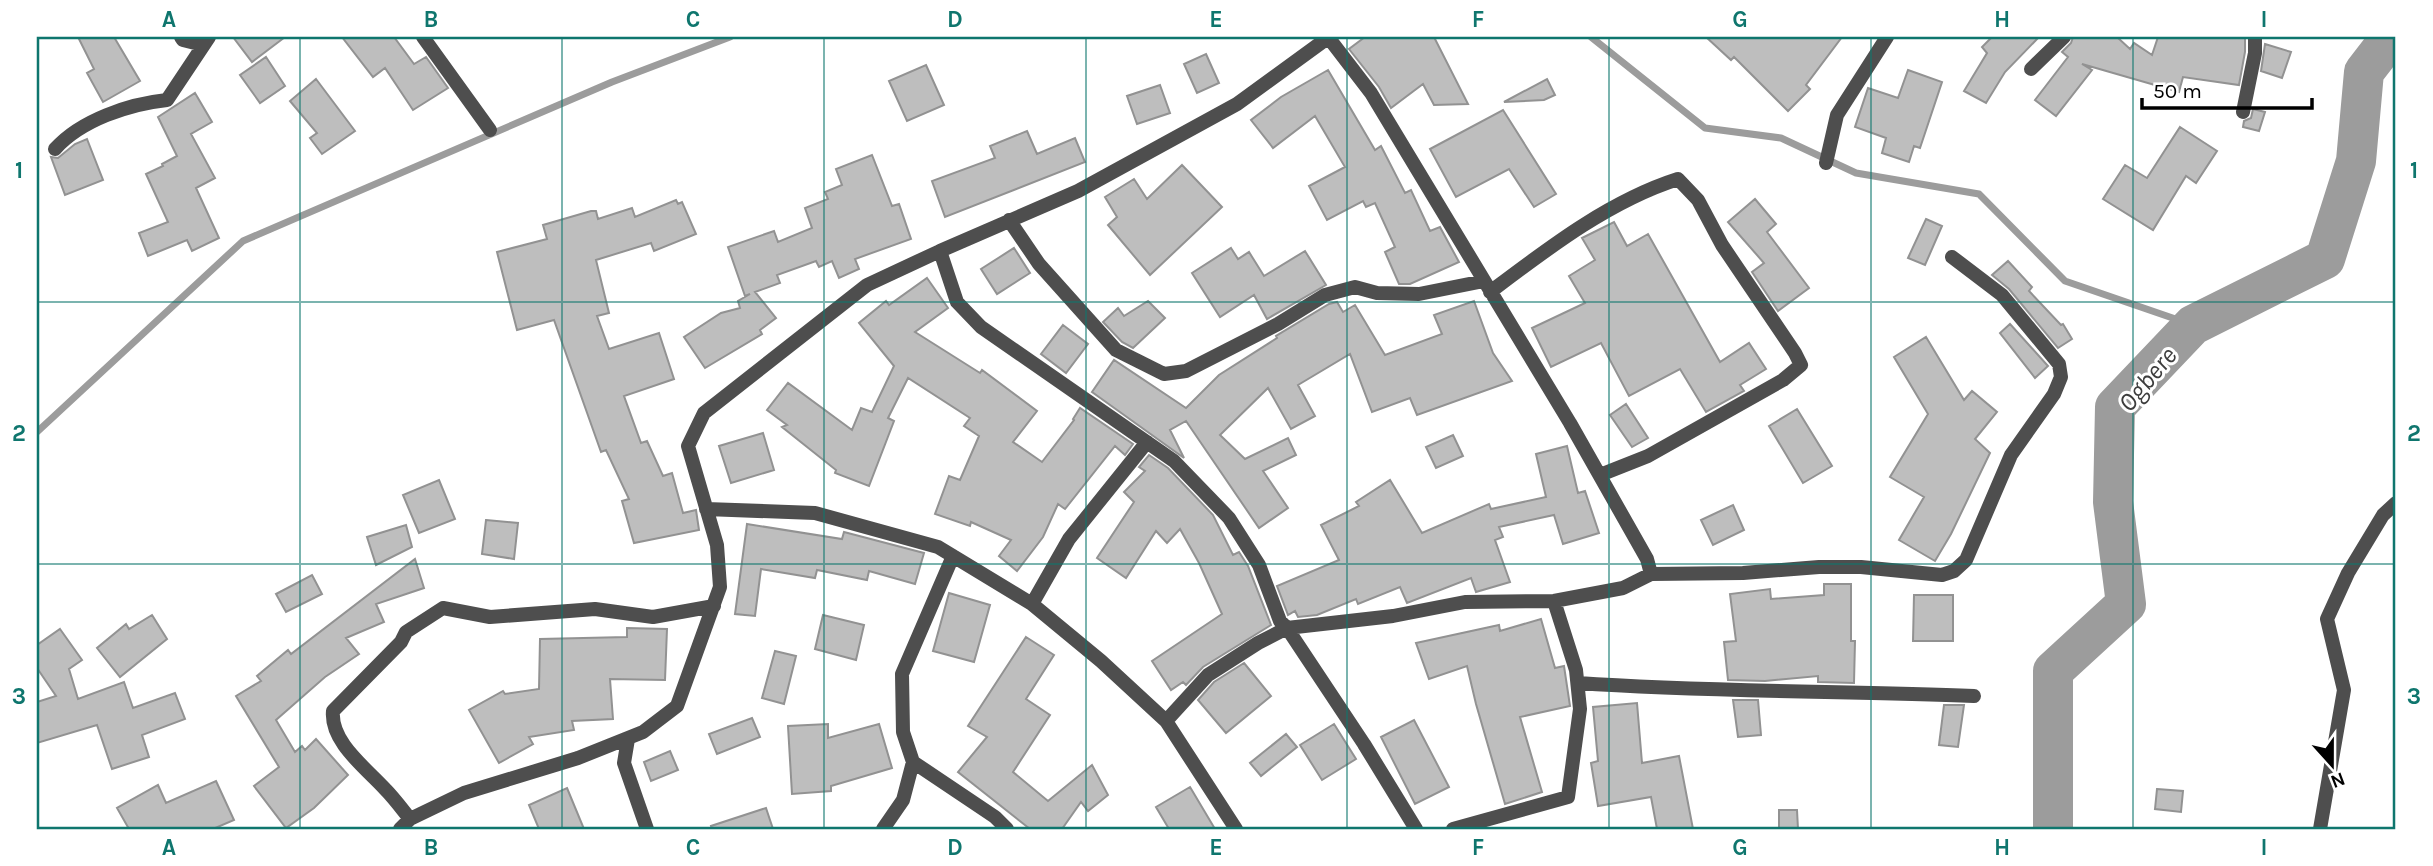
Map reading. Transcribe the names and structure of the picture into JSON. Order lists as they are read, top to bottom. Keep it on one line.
{"water":["Ogbere"],"scale_bar":"50 m","north":"bottom","grid":{"columns":["A","B","C","D","E","F","G","H","I"],"rows":["1","2","3"]}}
